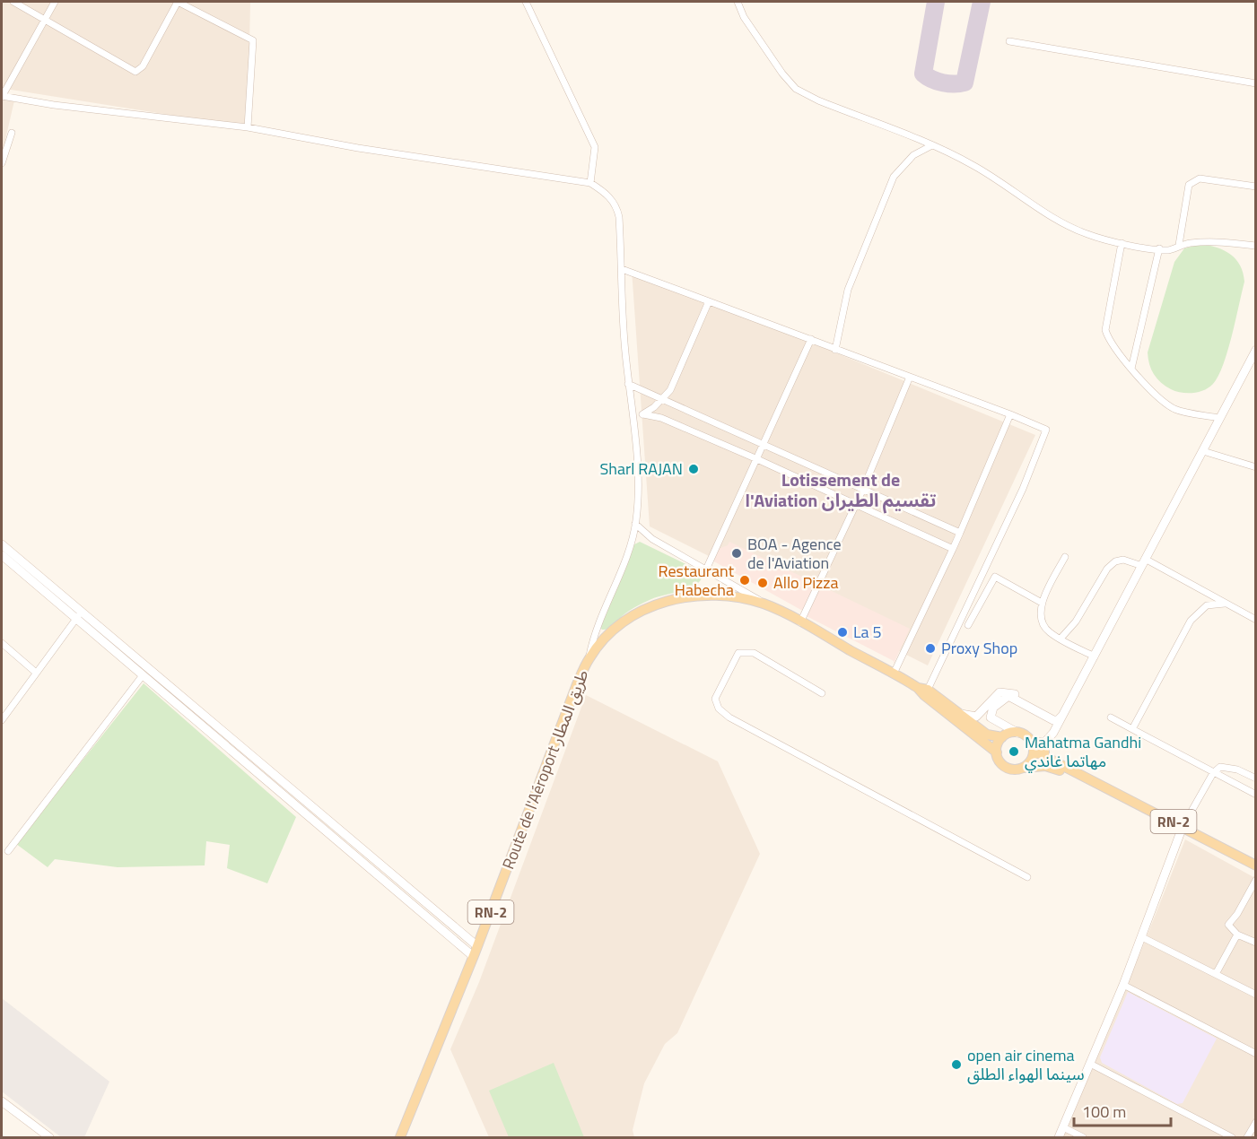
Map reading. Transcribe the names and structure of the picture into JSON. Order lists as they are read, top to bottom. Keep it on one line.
{"streets":{"main road":["Route de l'Aéroport طريق المطار","RN-2"]},"crossings":[["Route de l'Aéroport طريق المطار","RN-2"]],"districts":["Lotissement de l'Aviation تقسيم الطيران"],"places":["Sharl RAJAN","BOA - Agence de l'Aviation","Restaurant Habecha","Allo Pizza","La 5","Proxy Shop","Mahatma Gandhi مهاتما غاندي","open air cinema سينما الهواء الطلق"],"scale_bar":"100 m"}
